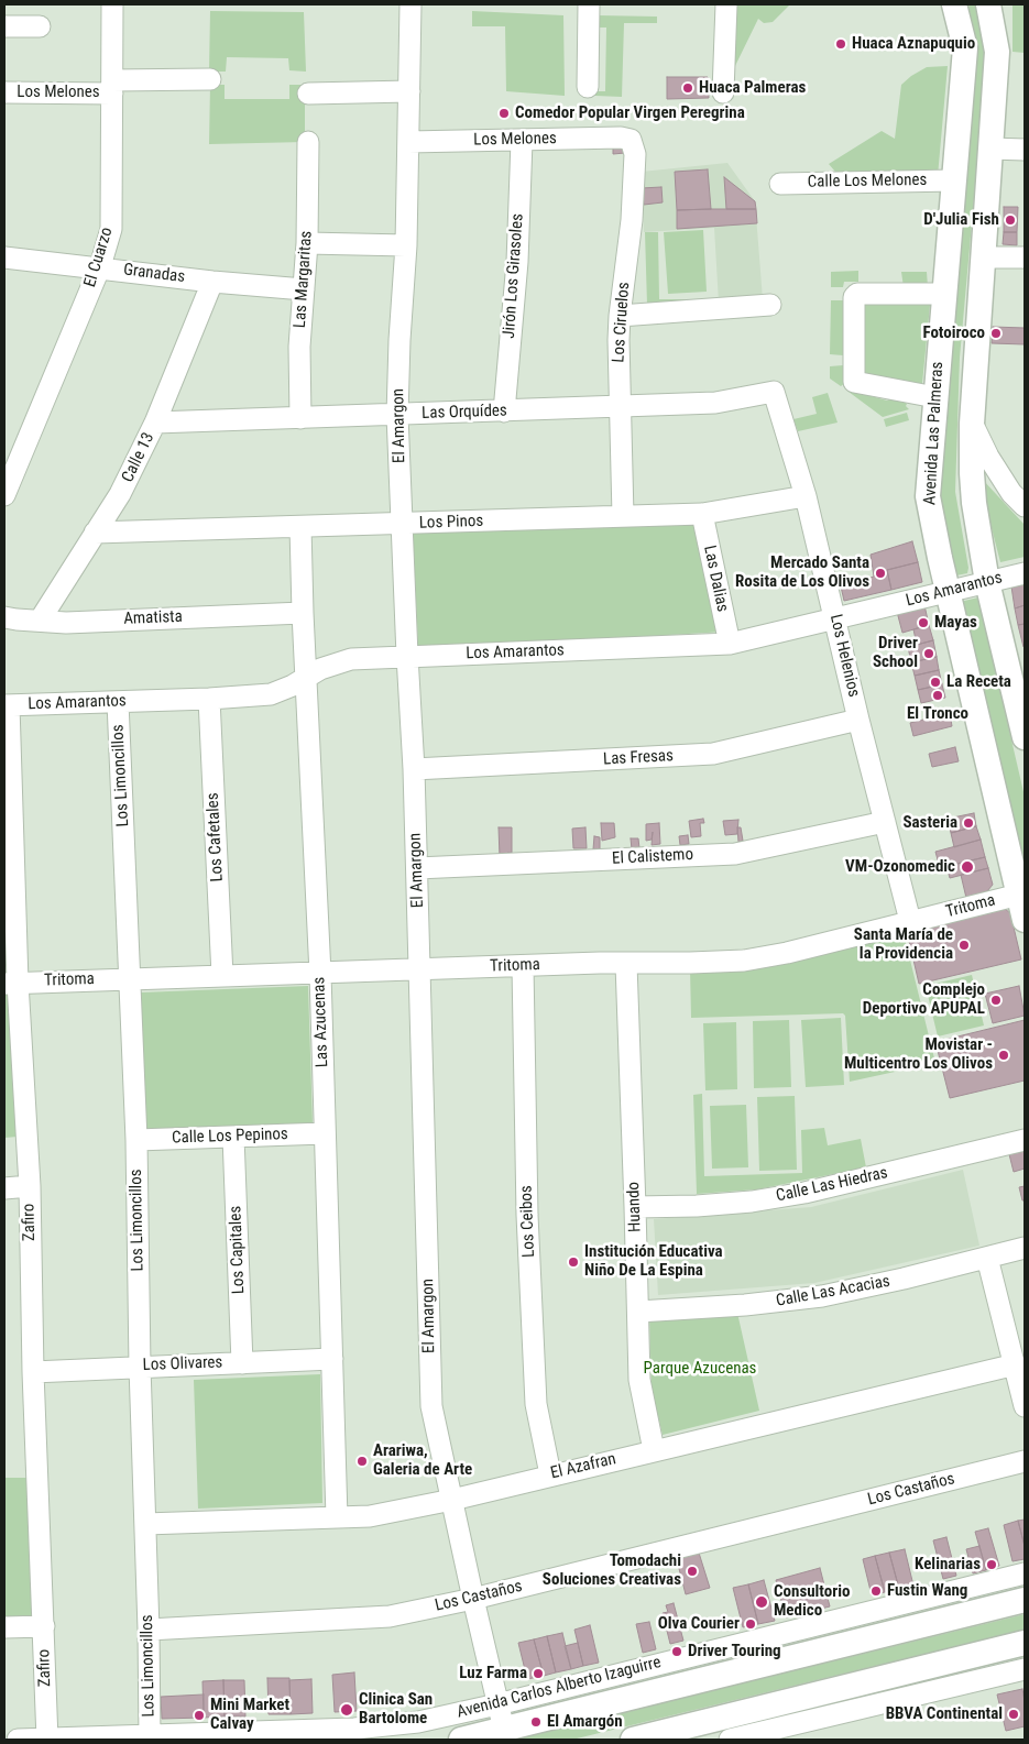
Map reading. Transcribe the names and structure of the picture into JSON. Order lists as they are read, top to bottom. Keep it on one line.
{"streets":{"main road":["Avenida Las Palmeras","Avenida Carlos Alberto Izaguirre"],"street":["Los Melones","Calle Los Melones","El Cuarzo","Granadas","Jirón Los Girasoles","Las Margaritas","Los Ciruelos","Las Orquídes","El Amargon","Calle 13","Los Pinos","Las Dalias","Los Amarantos","Amatista","Los Helenios","Las Fresas","Los Limoncillos","Los Cafetales","El Calistemo","Tritoma","Las Azucenas","Calle Los Pepinos","Calle Las Hiedras","Huando","Los Ceibos","Zafiro","Los Capitales","Calle Las Acacias","Los Olivares","El Azafran","Los Castaños"]},"crossings":[["Los Melones","El Cuarzo"],["Los Melones","Jirón Los Girasoles"],["Los Melones","Los Ciruelos"],["Los Melones","El Amargon"],["Calle Los Melones","Avenida Las Palmeras"],["El Cuarzo","Granadas"],["Granadas","Las Margaritas"],["Granadas","Calle 13"],["Jirón Los Girasoles","Las Orquídes"],["Las Margaritas","Las Orquídes"],["Los Ciruelos","Las Orquídes"],["Los Ciruelos","Los Pinos"],["Las Orquídes","El Amargon"],["Las Orquídes","Calle 13"],["Las Orquídes","Los Helenios"],["El Amargon","Los Pinos"],["El Amargon","Los Amarantos"],["El Amargon","Las Fresas"],["El Amargon","El Calistemo"],["El Amargon","Tritoma"],["El Amargon","El Azafran"],["El Amargon","Los Castaños"],["El Amargon","Avenida Carlos Alberto Izaguirre"],["Avenida Las Palmeras","Los Amarantos"],["Avenida Las Palmeras","Tritoma"],["Calle 13","Los Pinos"],["Calle 13","Amatista"],["Los Pinos","Las Dalias"],["Los Pinos","Los Helenios"],["Los Pinos","Las Azucenas"],["Las Dalias","Los Amarantos"],["Los Amarantos","Los Helenios"],["Los Amarantos","Los Limoncillos"],["Los Amarantos","Los Cafetales"],["Los Amarantos","Las Azucenas"],["Los Amarantos","Zafiro"],["Amatista","Las Azucenas"],["Los Helenios","Las Fresas"],["Los Helenios","El Calistemo"],["Los Helenios","Tritoma"],["Los Limoncillos","Tritoma"],["Los Limoncillos","Calle Los Pepinos"],["Los Limoncillos","Los Olivares"],["Los Limoncillos","El Azafran"],["Los Limoncillos","Los Castaños"],["Los Limoncillos","Avenida Carlos Alberto Izaguirre"],["Los Cafetales","Tritoma"],["Tritoma","Las Azucenas"],["Tritoma","Huando"],["Tritoma","Los Ceibos"],["Tritoma","Zafiro"],["Las Azucenas","Calle Los Pepinos"],["Las Azucenas","Los Olivares"],["Las Azucenas","El Azafran"],["Calle Los Pepinos","Los Capitales"],["Calle Las Hiedras","Huando"],["Huando","Calle Las Acacias"],["Huando","El Azafran"],["Los Ceibos","El Azafran"],["Zafiro","Los Olivares"],["Zafiro","Avenida Carlos Alberto Izaguirre"],["Los Capitales","Los Olivares"]],"parks":["Parque Azucenas"],"places":["Huaca Aznapuquio","Huaca Palmeras","Comedor Popular Virgen Peregrina","D'Julia Fish","Fotoiroco","Mercado Santa Rosita de Los Olivos","Mayas","Driver School","La Receta","El Tronco","Sasteria","VM-Ozonomedic","Santa María de la Providencia","Complejo Deportivo APUPAL","Movistar - Multicentro Los Olivos","Institución Educativa Niño De La Espina","Arariwa, Galeria de Arte","Kelinarias","Tomodachi Soluciones Creativas","Fustin Wang","Consultorio Medico","Olva Courier","Driver Touring","Luz Farma","Clinica San Bartolome","BBVA Continental","Mini Market Calvay","El Amargón"]}
